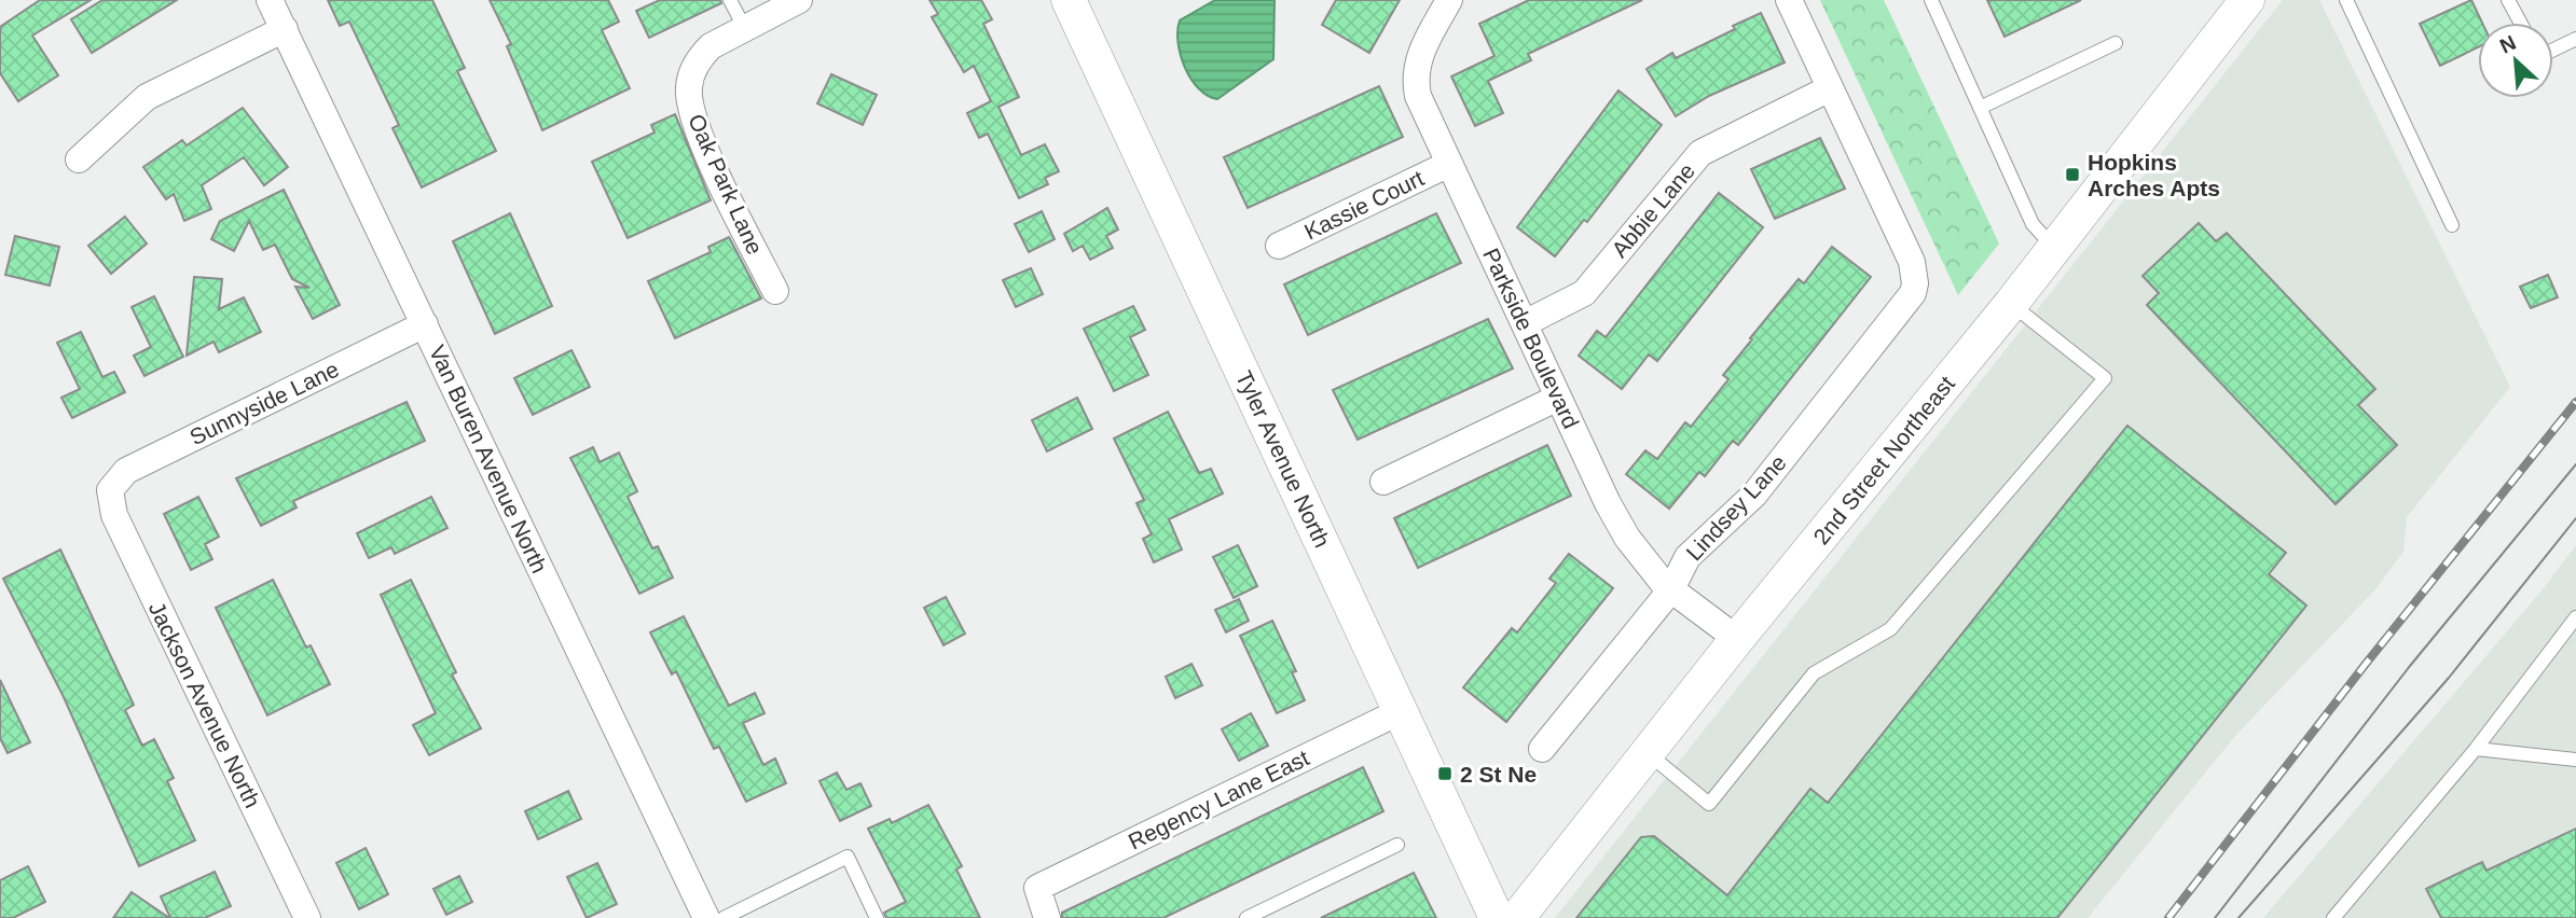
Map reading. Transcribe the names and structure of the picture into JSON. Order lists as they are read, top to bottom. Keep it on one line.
{"streets":{"street":["Oak Park Lane","Kassie Court","Abbie Lane","Parkside Boulevard","Sunnyside Lane","Van Buren Avenue North","Tyler Avenue North","2nd Street Northeast","Lindsey Lane","Jackson Avenue North","Regency Lane East"]},"crossings":[["Kassie Court","Parkside Boulevard"],["Abbie Lane","Parkside Boulevard"],["Abbie Lane","Lindsey Lane"],["Parkside Boulevard","2nd Street Northeast"],["Parkside Boulevard","Lindsey Lane"],["Sunnyside Lane","Van Buren Avenue North"],["Sunnyside Lane","Jackson Avenue North"],["Tyler Avenue North","Regency Lane East"]],"places":{"transit":["Hopkins Arches Apts","2 St Ne"]},"north":"top left"}
